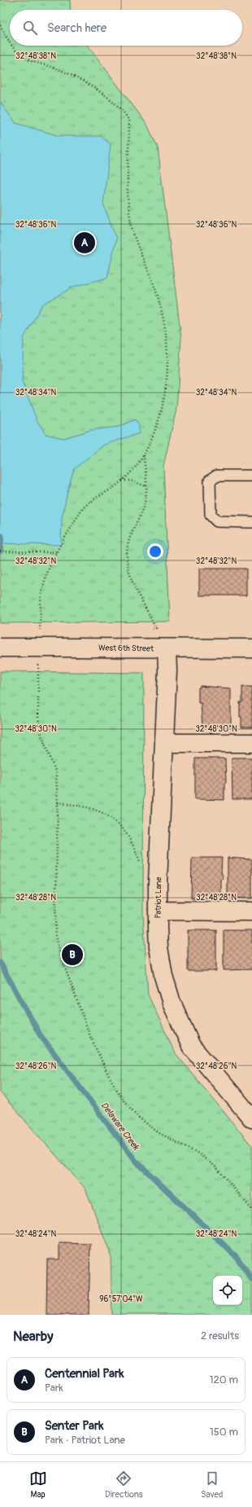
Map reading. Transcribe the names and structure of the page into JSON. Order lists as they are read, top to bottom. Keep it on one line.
{"streets":{"street":["West 6th Street","Patriot Lane"]},"crossings":[["West 6th Street","Patriot Lane"]],"water":["Delaware Creek"],"page":{"search":"Search here","pins":["A","B"],"heading":["Nearby","2 results"],"list":[{"mark":"A","name":"Centennial Park","note":"Park","value":"120 m"},{"mark":"B","name":"Senter Park","note":"Park · Patriot Lane","value":"150 m"}],"nav":["Map","Directions","Saved"]},"coordinates":["32°48'38\"N","32°48'36\"N","32°48'34\"N","32°48'32\"N","32°48'30\"N","32°48'28\"N","32°48'26\"N","32°48'24\"N","96°57'04\"W"]}
